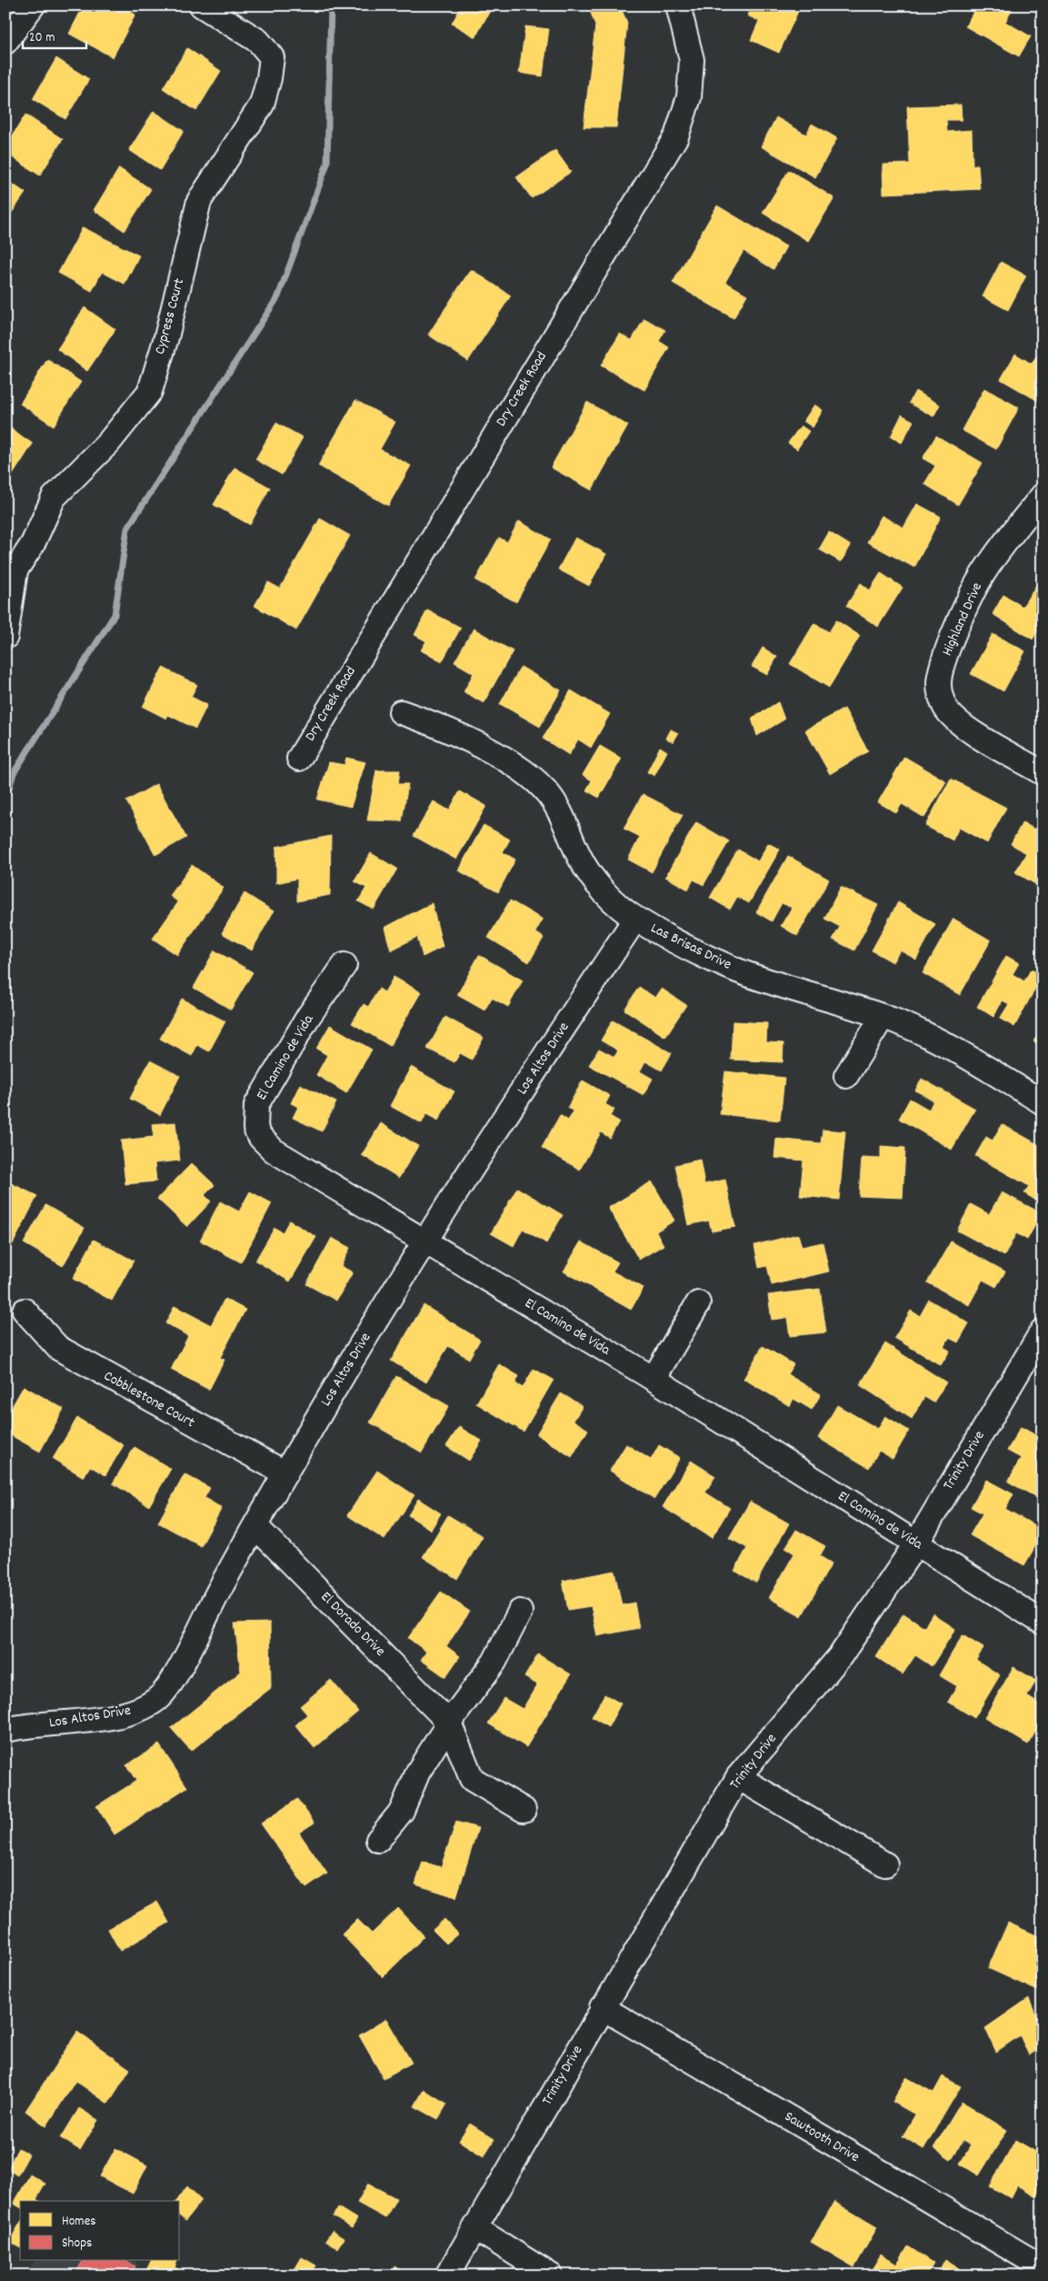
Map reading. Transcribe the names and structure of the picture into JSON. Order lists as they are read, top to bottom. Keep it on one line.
{"streets":{"street":["Cypress Court","Dry Creek Road","Highland Drive","Las Brisas Drive","El Camino de Vida","Los Altos Drive","Cobblestone Court","Trinity Drive","El Dorado Drive","Sawtooth Drive"]},"crossings":[["Las Brisas Drive","Los Altos Drive"],["El Camino de Vida","Los Altos Drive"],["El Camino de Vida","Trinity Drive"],["Los Altos Drive","Cobblestone Court"],["Los Altos Drive","El Dorado Drive"],["Trinity Drive","Sawtooth Drive"]],"legend":["Homes","Shops"],"scale_bar":"20 m"}
